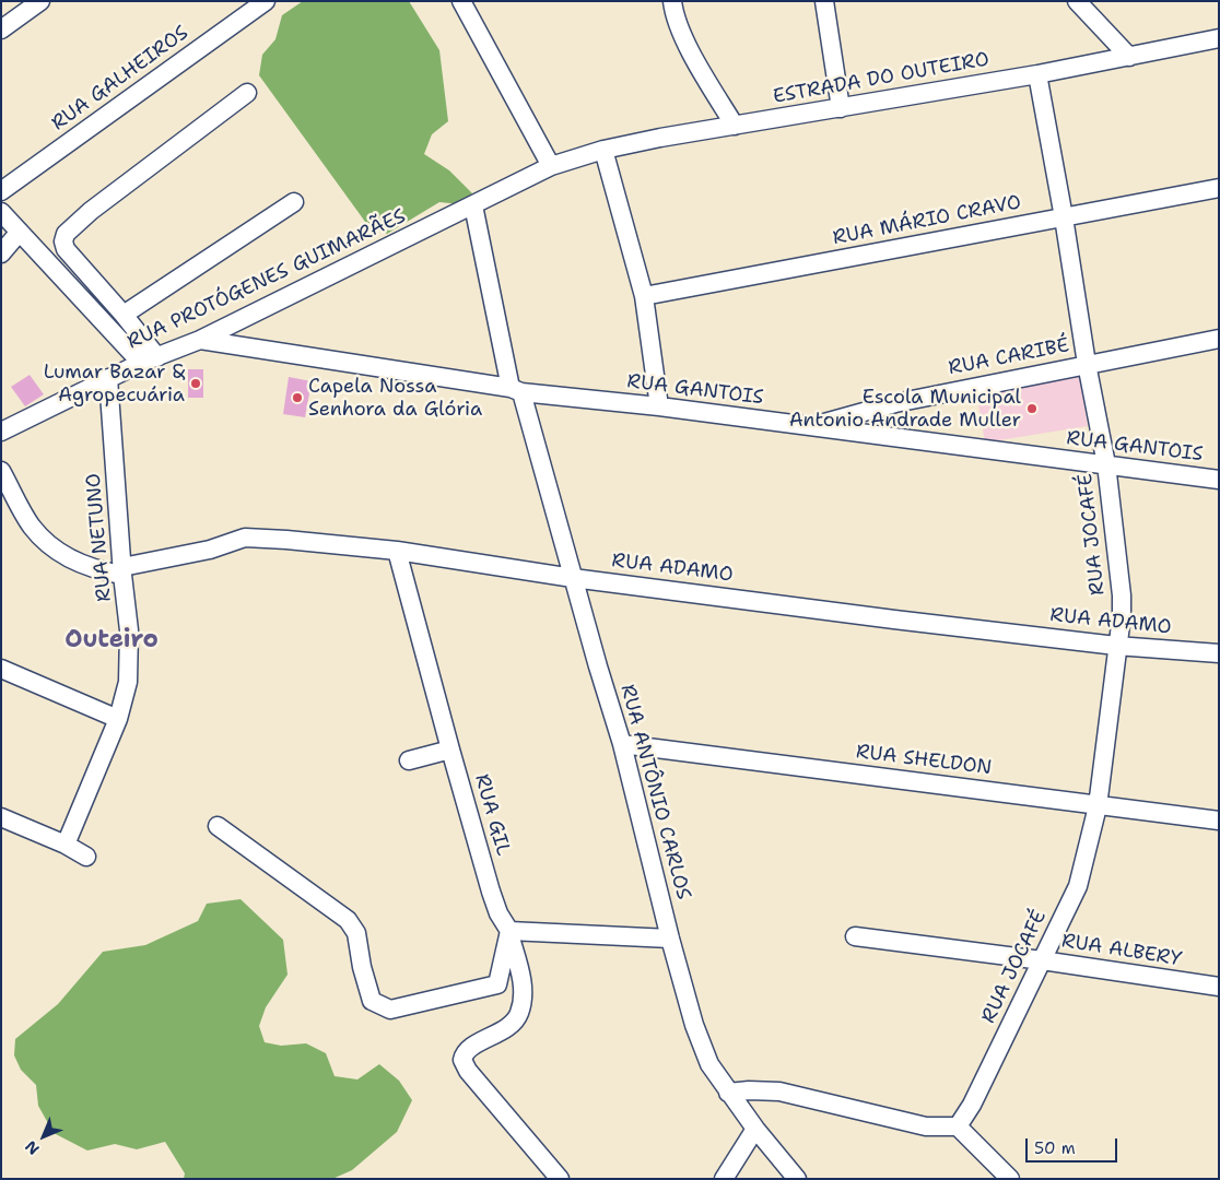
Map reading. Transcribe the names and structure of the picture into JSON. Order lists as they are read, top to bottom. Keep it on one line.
{"streets":{"street":["RUA GALHEIROS","ESTRADA DO OUTEIRO","RUA MÁRIO CRAVO","RUA PROTÓGENES GUIMARÃES","RUA CARIBÉ","RUA GANTOIS","RUA JOCAFÉ","RUA NETUNO","RUA ADAMO","RUA SHELDON","RUA ANTÔNIO CARLOS","RUA GIL","RUA ALBERY"]},"crossings":[["ESTRADA DO OUTEIRO","RUA PROTÓGENES GUIMARÃES"],["ESTRADA DO OUTEIRO","RUA JOCAFÉ"],["RUA MÁRIO CRAVO","RUA JOCAFÉ"],["RUA PROTÓGENES GUIMARÃES","RUA GANTOIS"],["RUA PROTÓGENES GUIMARÃES","RUA NETUNO"],["RUA PROTÓGENES GUIMARÃES","RUA ANTÔNIO CARLOS"],["RUA CARIBÉ","RUA GANTOIS"],["RUA CARIBÉ","RUA JOCAFÉ"],["RUA GANTOIS","RUA JOCAFÉ"],["RUA GANTOIS","RUA ANTÔNIO CARLOS"],["RUA JOCAFÉ","RUA ADAMO"],["RUA JOCAFÉ","RUA SHELDON"],["RUA JOCAFÉ","RUA ALBERY"],["RUA NETUNO","RUA ADAMO"],["RUA ADAMO","RUA ANTÔNIO CARLOS"],["RUA ADAMO","RUA GIL"],["RUA SHELDON","RUA ANTÔNIO CARLOS"]],"districts":["Outeiro"],"places":["Lumar Bazar & Agropecuária","Capela Nossa Senhora da Glória","Escola Municipal Antonio Andrade Muller"],"scale_bar":"50 m","north":"bottom left"}
